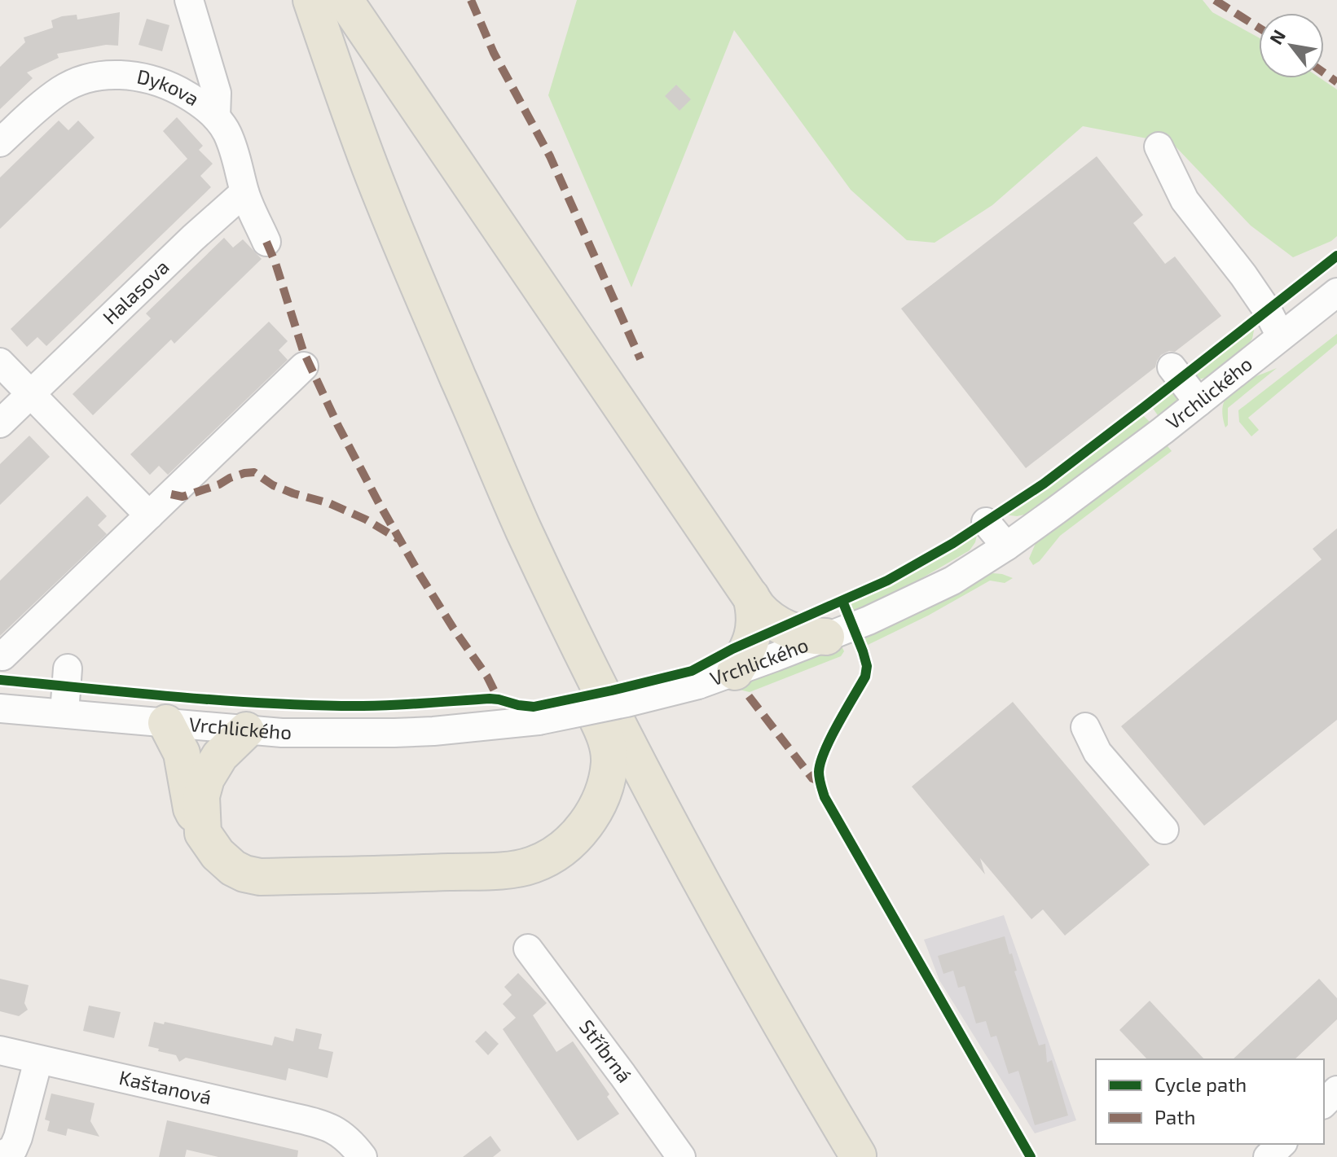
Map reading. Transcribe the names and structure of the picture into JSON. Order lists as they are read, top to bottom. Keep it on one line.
{"streets":{"street":["Dykova","Halasova","Vrchlického","Stříbrná","Kaštanová"]},"crossings":[["Dykova","Halasova"]],"legend":["Cycle path","Path"],"north":"top left"}
